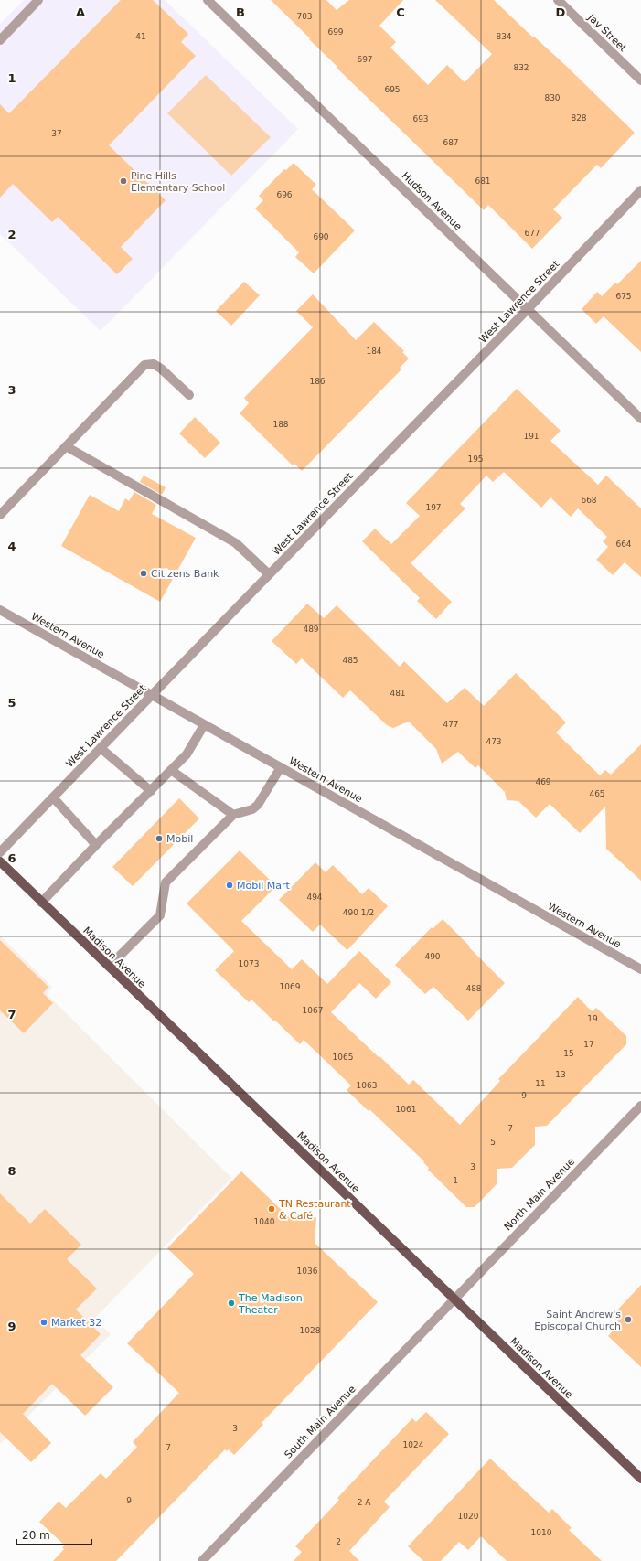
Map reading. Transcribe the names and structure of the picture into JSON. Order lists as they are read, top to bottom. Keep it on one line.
{"streets":{"main road":["Madison Avenue"],"street":["Jay Street","Hudson Avenue","West Lawrence Street","Western Avenue","North Main Avenue","South Main Avenue"]},"crossings":[["Hudson Avenue","West Lawrence Street"],["West Lawrence Street","Western Avenue"],["Madison Avenue","North Main Avenue"],["Madison Avenue","South Main Avenue"],["North Main Avenue","South Main Avenue"]],"places":["Pine Hills Elementary School","Citizens Bank","Mobil","Mobil Mart","TN Restaurant & Café","The Madison Theater","Saint Andrew's Episcopal Church","Market 32"],"house_numbers":["703","699","41","834","697","832","695","830","828","693","37","687","681","696","677","690","675","184","186","188","191","195","668","197","664","489","485","481","477","473","469","465","494","490 1/2","490","1073","1069","488","1067","19","17","15","1065","13","11","1063","9","1061","7","5","3","1","1040","1036","1028","3","1024","7","9","2 A","1020","1010","2"],"scale_bar":"20 m","grid":{"columns":["A","B","C","D"],"rows":["1","2","3","4","5","6","7","8","9"]}}
